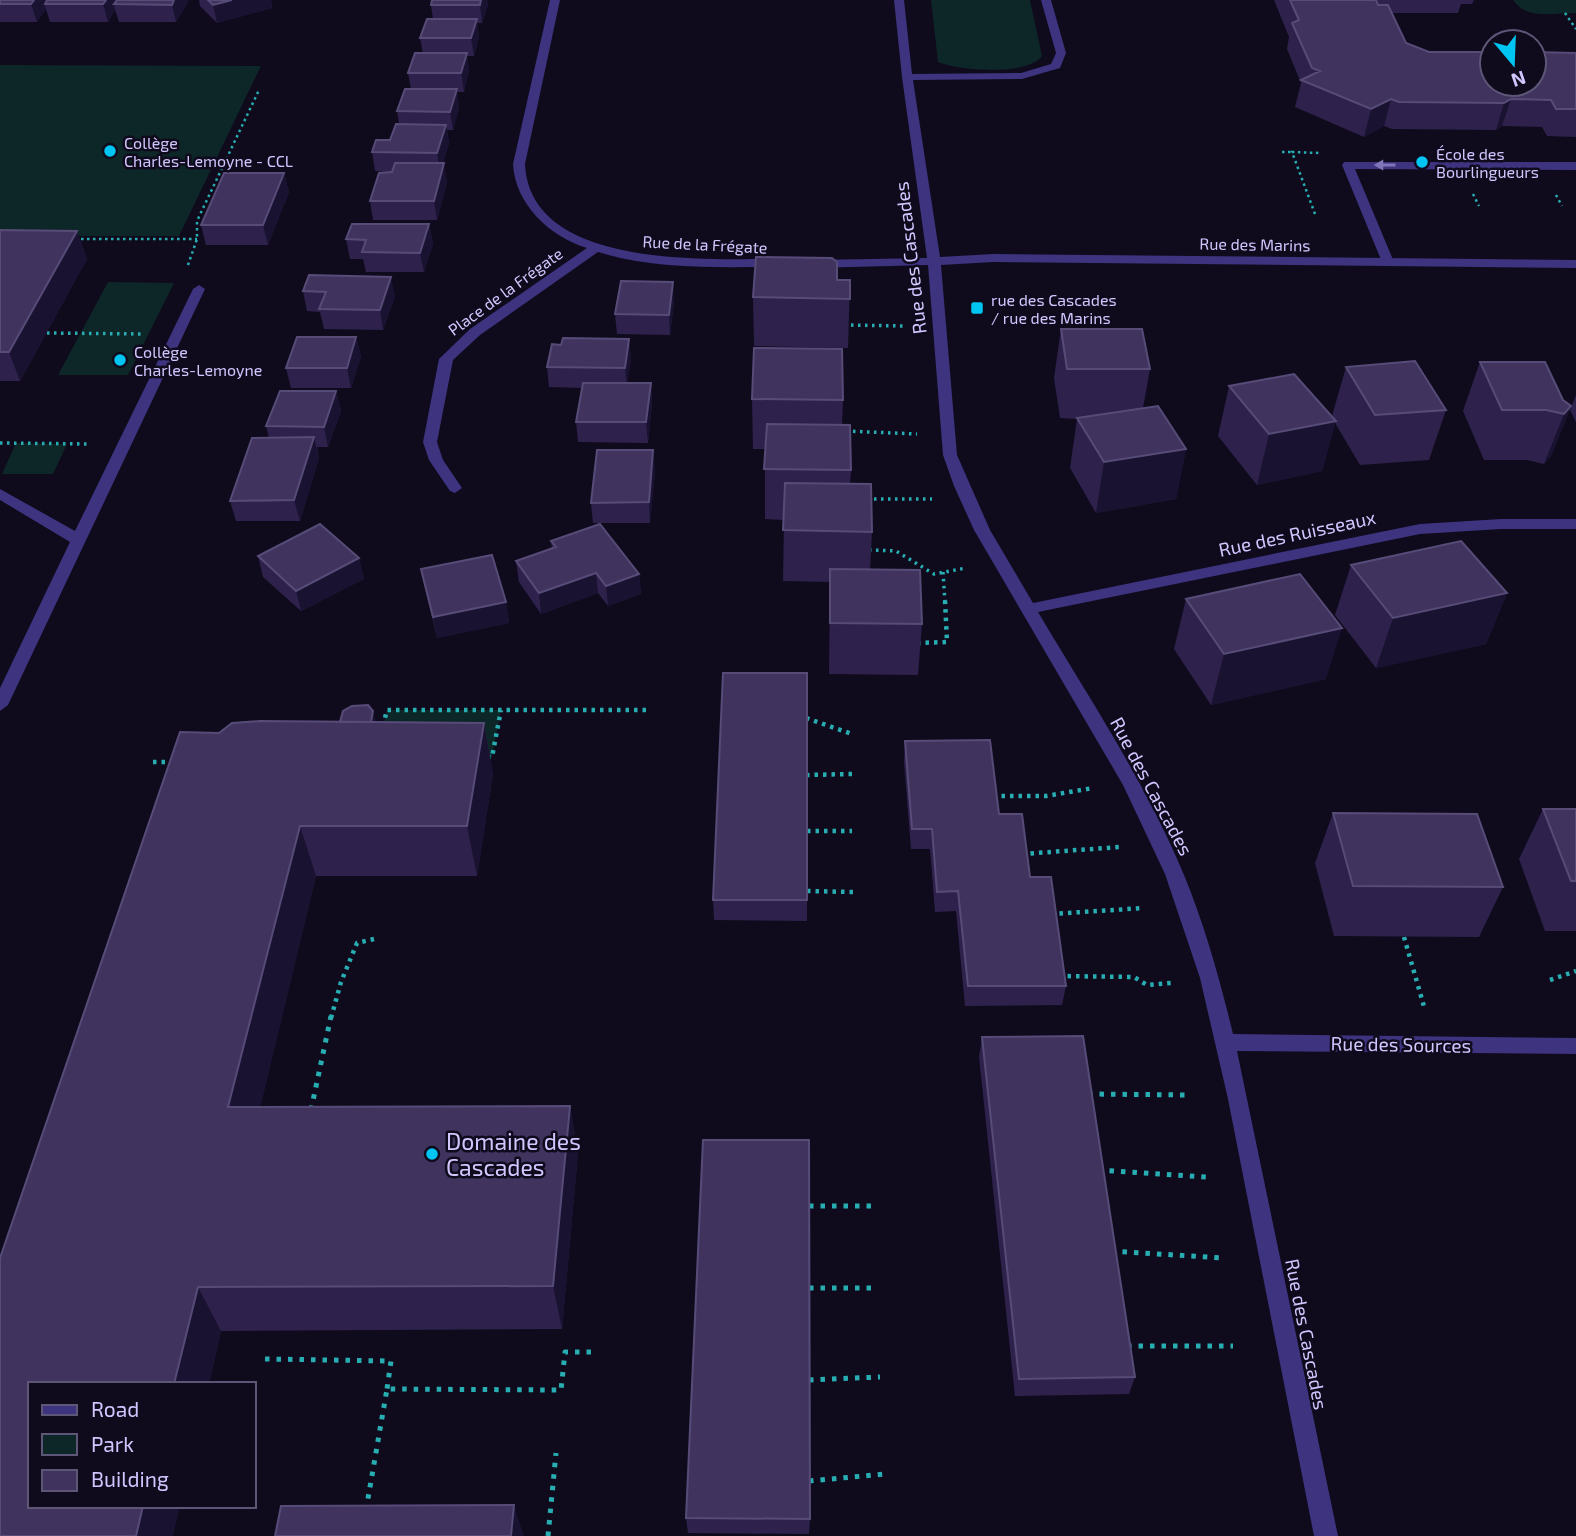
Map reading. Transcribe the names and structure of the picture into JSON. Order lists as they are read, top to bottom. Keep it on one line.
{"streets":{"street":["Rue de la Frégate","Rue des Marins","Rue des Cascades","Place de la Frégate","Rue des Ruisseaux","Rue des Sources"]},"crossings":[["Rue de la Frégate","Rue des Marins"],["Rue de la Frégate","Rue des Cascades"],["Rue de la Frégate","Place de la Frégate"],["Rue des Marins","Rue des Cascades"],["Rue des Cascades","Rue des Ruisseaux"],["Rue des Cascades","Rue des Sources"]],"places":{"other":["Collège Charles-Lemoyne - CCL","École des Bourlingueurs","Collège Charles-Lemoyne","Domaine des Cascades"],"transit":["rue des Cascades / rue des Marins"]},"legend":["Road","Park","Building"],"north":"bottom"}
